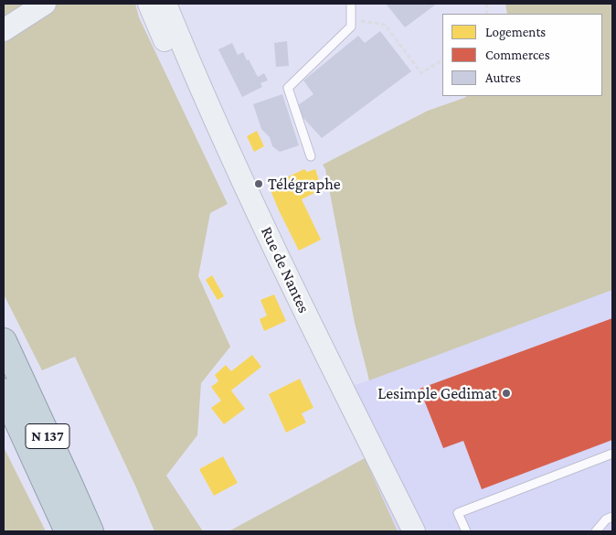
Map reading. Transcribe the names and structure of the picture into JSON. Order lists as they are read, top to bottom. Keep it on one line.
{"streets":{"highway":["N 137"],"main road":["Rue de Nantes"]},"places":["Télégraphe","Lesimple Gedimat"],"legend":["Logements","Commerces","Autres"]}
